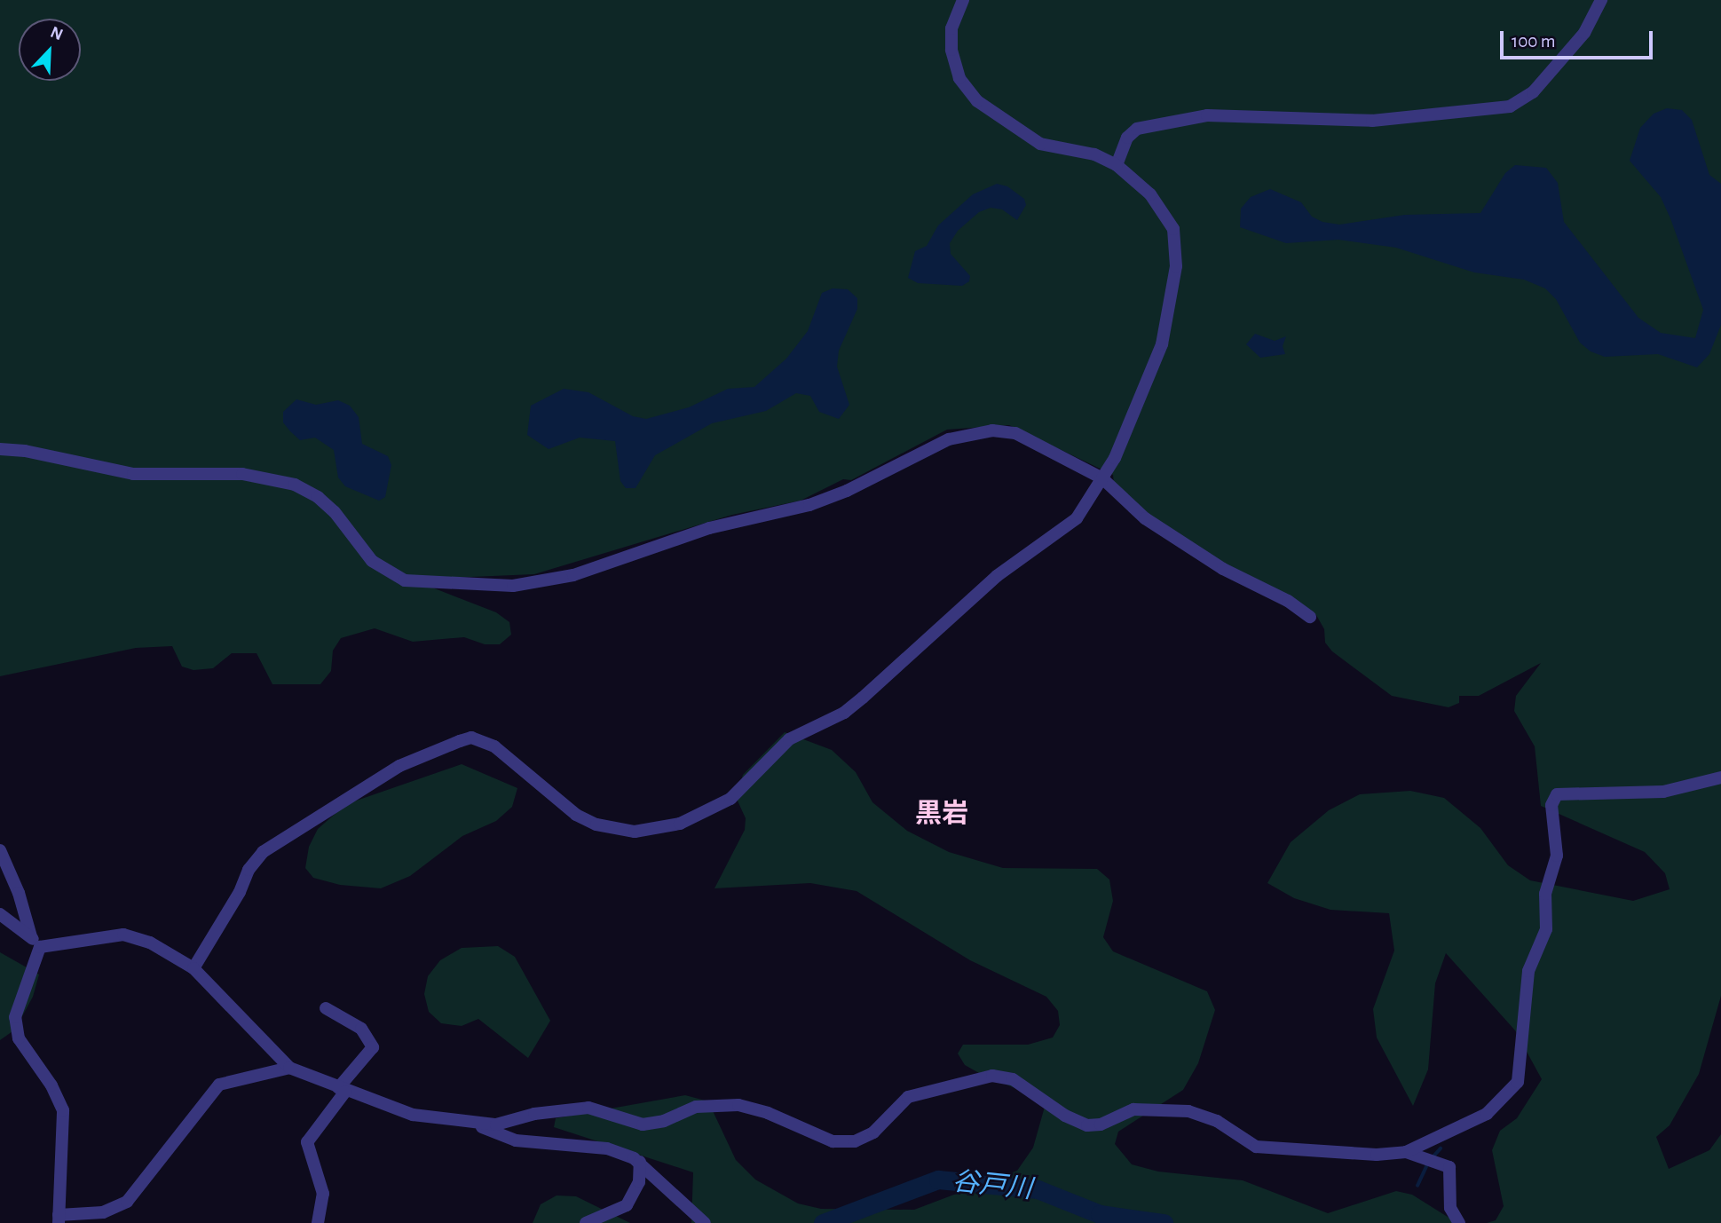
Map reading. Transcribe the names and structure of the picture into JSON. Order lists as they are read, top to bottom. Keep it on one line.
{"districts":["黒岩"],"water":["谷戸川"],"scale_bar":"100 m","north":"top right"}
